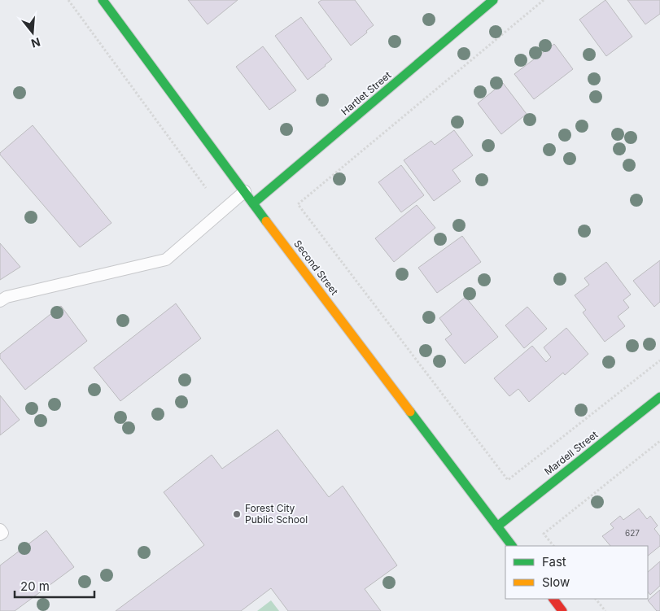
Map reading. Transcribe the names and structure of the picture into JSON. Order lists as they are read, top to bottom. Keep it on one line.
{"streets":{"street":["Hartlet Street","Second Street","Mardell Street"]},"crossings":[["Hartlet Street","Second Street"],["Second Street","Mardell Street"]],"places":["Forest City Public School"],"house_numbers":["627"],"legend":["Fast","Slow"],"scale_bar":"20 m","north":"bottom"}
